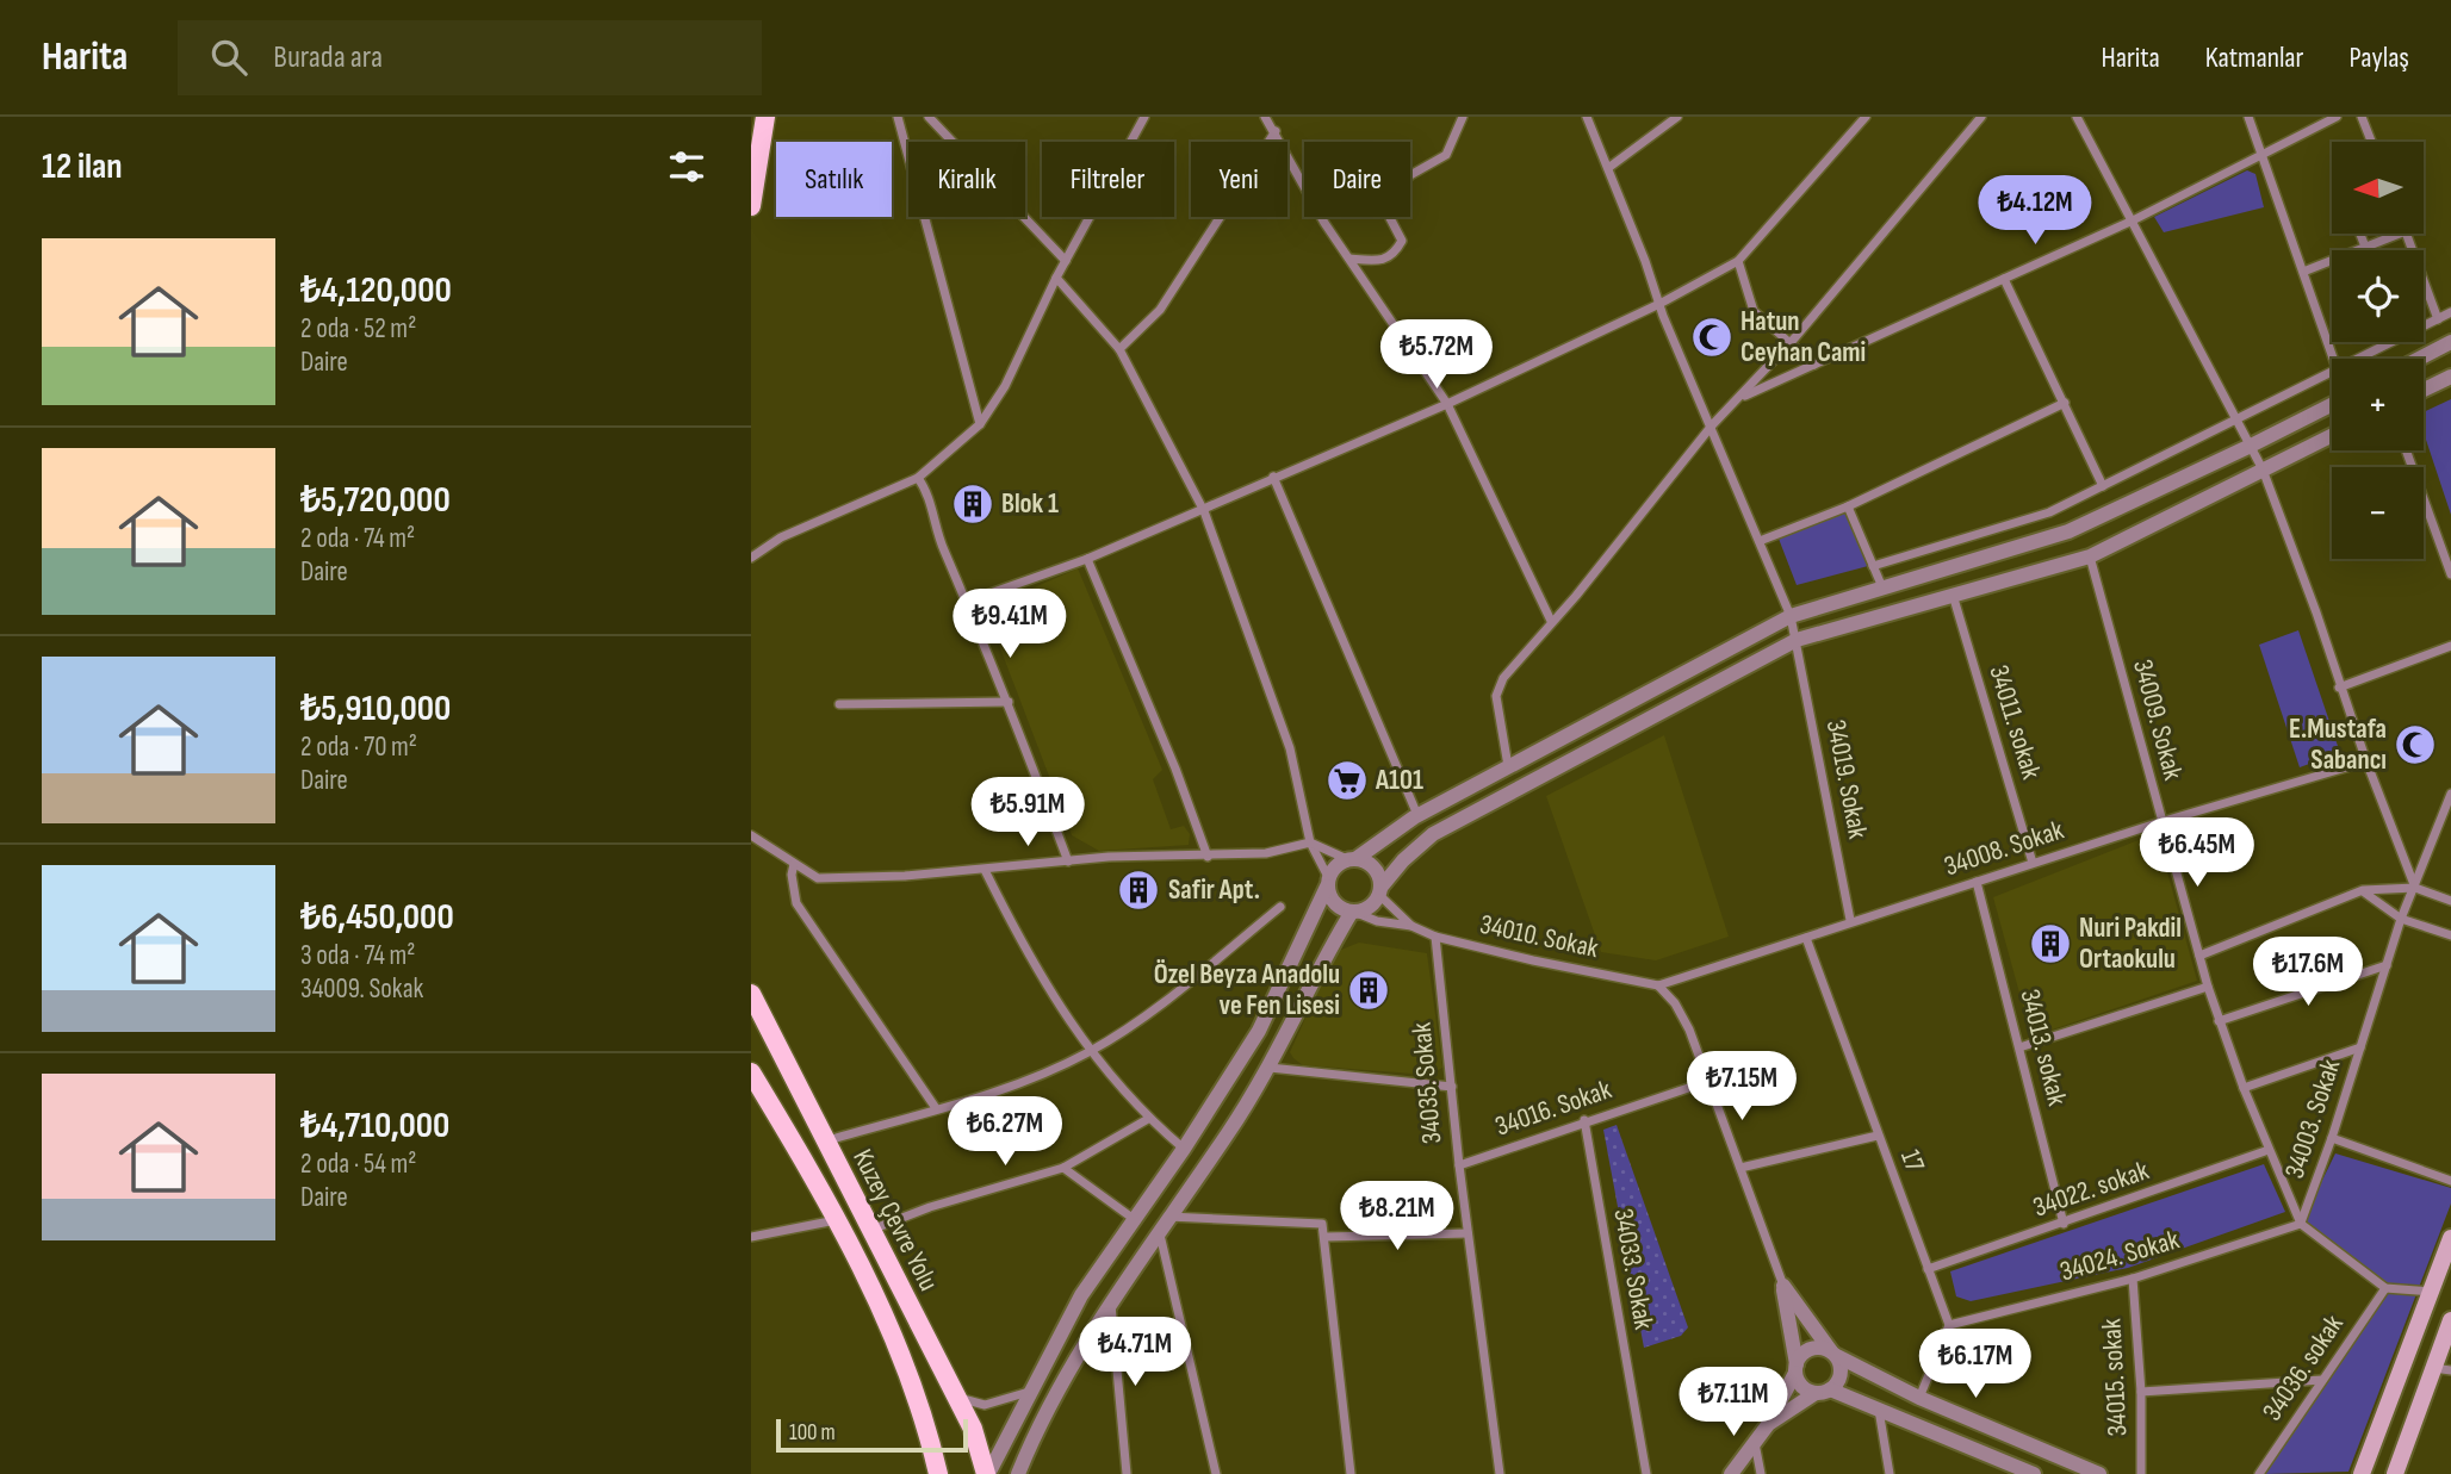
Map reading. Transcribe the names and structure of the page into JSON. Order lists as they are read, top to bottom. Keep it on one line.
{"streets":{"main road":["Kuzey Çevre Yolu"],"street":["34009. Sokak","34011. sokak","34019. Sokak","34008. Sokak","34010. Sokak","34013. sokak","34035. Sokak","34016. Sokak","34003. Sokak","17","34022. sokak","34024. Sokak","34033. Sokak","34036. sokak","34015. sokak"]},"crossings":[["34009. Sokak","34008. Sokak"],["34009. Sokak","34003. Sokak"],["34009. Sokak","34022. sokak"],["34009. Sokak","34024. Sokak"],["34011. sokak","34008. Sokak"],["34019. Sokak","34008. Sokak"],["34008. Sokak","34010. Sokak"],["34008. Sokak","34013. sokak"],["34008. Sokak","17"],["34010. Sokak","34035. Sokak"],["34013. sokak","34022. sokak"],["34035. Sokak","34016. Sokak"],["34016. Sokak","34033. Sokak"],["34003. Sokak","34024. Sokak"],["17","34022. sokak"],["17","34024. Sokak"],["34024. Sokak","34015. sokak"]],"places":{"mosque":["Hatun Ceyhan Cami","E.Mustafa Sabancı"],"building":["Blok 1","Safir Apt.","Nuri Pakdil Ortaokulu","Özel Beyza Anadolu ve Fen Lisesi"],"supermarket":["A101"]},"scale_bar":"100 m","north":"left","page":{"header":"Harita","search":"Burada ara","nav":["Harita","Katmanlar","Paylaş"],"heading":"12 ilan","map_buttons":["+","−"],"chip":["Satılık","Kiralık","Filtreler","Yeni","Daire"],"price":["₺4.12M","₺5.72M","₺9.41M","₺5.91M","₺6.45M","₺17.6M","₺7.15M","₺6.27M","₺8.21M","₺4.71M","₺6.17M","₺7.11M"],"list":[{"name":"₺4,120,000","note":"2 oda · 52 m² · Daire"},{"name":"₺5,720,000","note":"2 oda · 74 m² · Daire"},{"name":"₺5,910,000","note":"2 oda · 70 m² · Daire"},{"name":"₺6,450,000","note":"3 oda · 74 m² · 34009. Sokak"},{"name":"₺4,710,000","note":"2 oda · 54 m² · Daire"}],"scale":"100 m"}}
